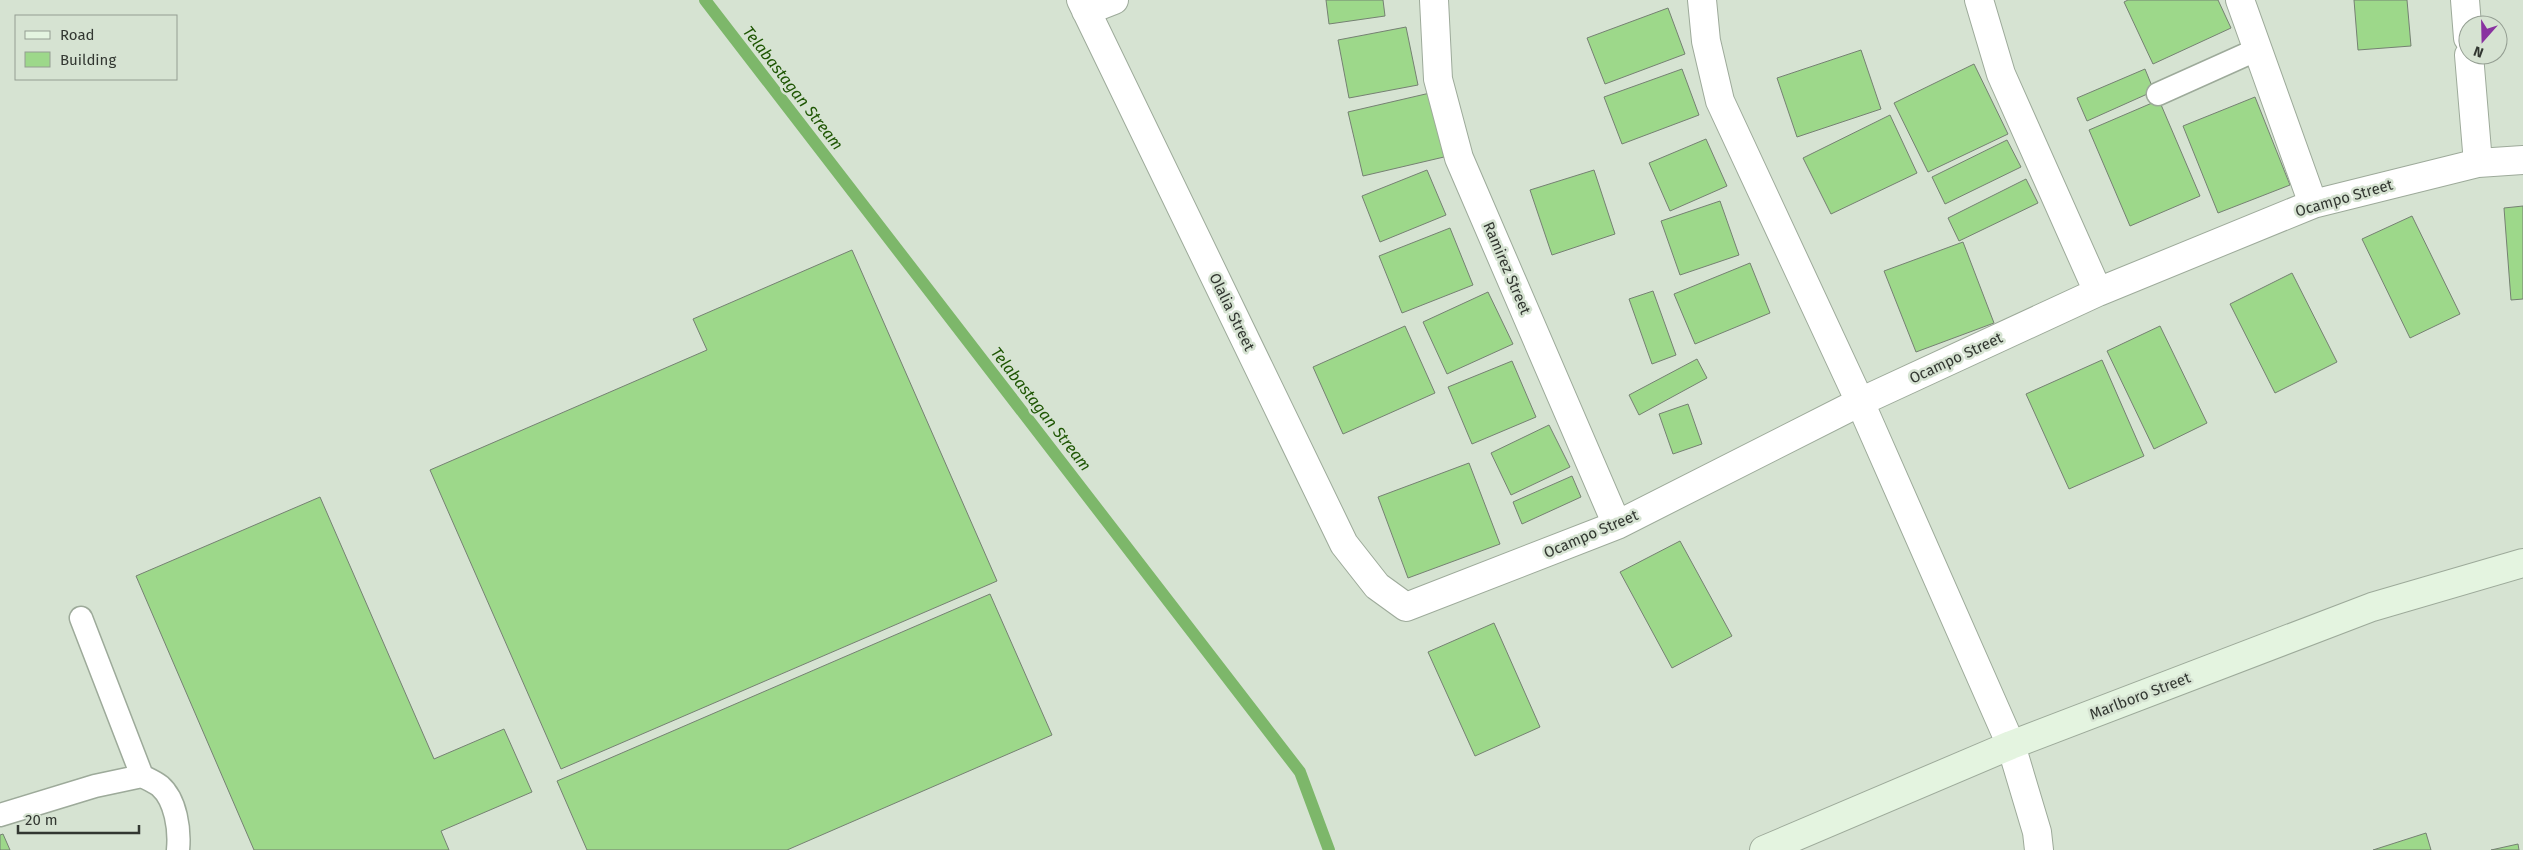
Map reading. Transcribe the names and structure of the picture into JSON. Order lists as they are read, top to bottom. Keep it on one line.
{"streets":{"street":["Ocampo Street","Ramirez Street","Olalia Street","Marlboro Street"]},"crossings":[["Ocampo Street","Ramirez Street"],["Ocampo Street","Olalia Street"]],"water":["Telabastagan Stream"],"legend":["Road","Building"],"scale_bar":"20 m","north":"bottom"}
